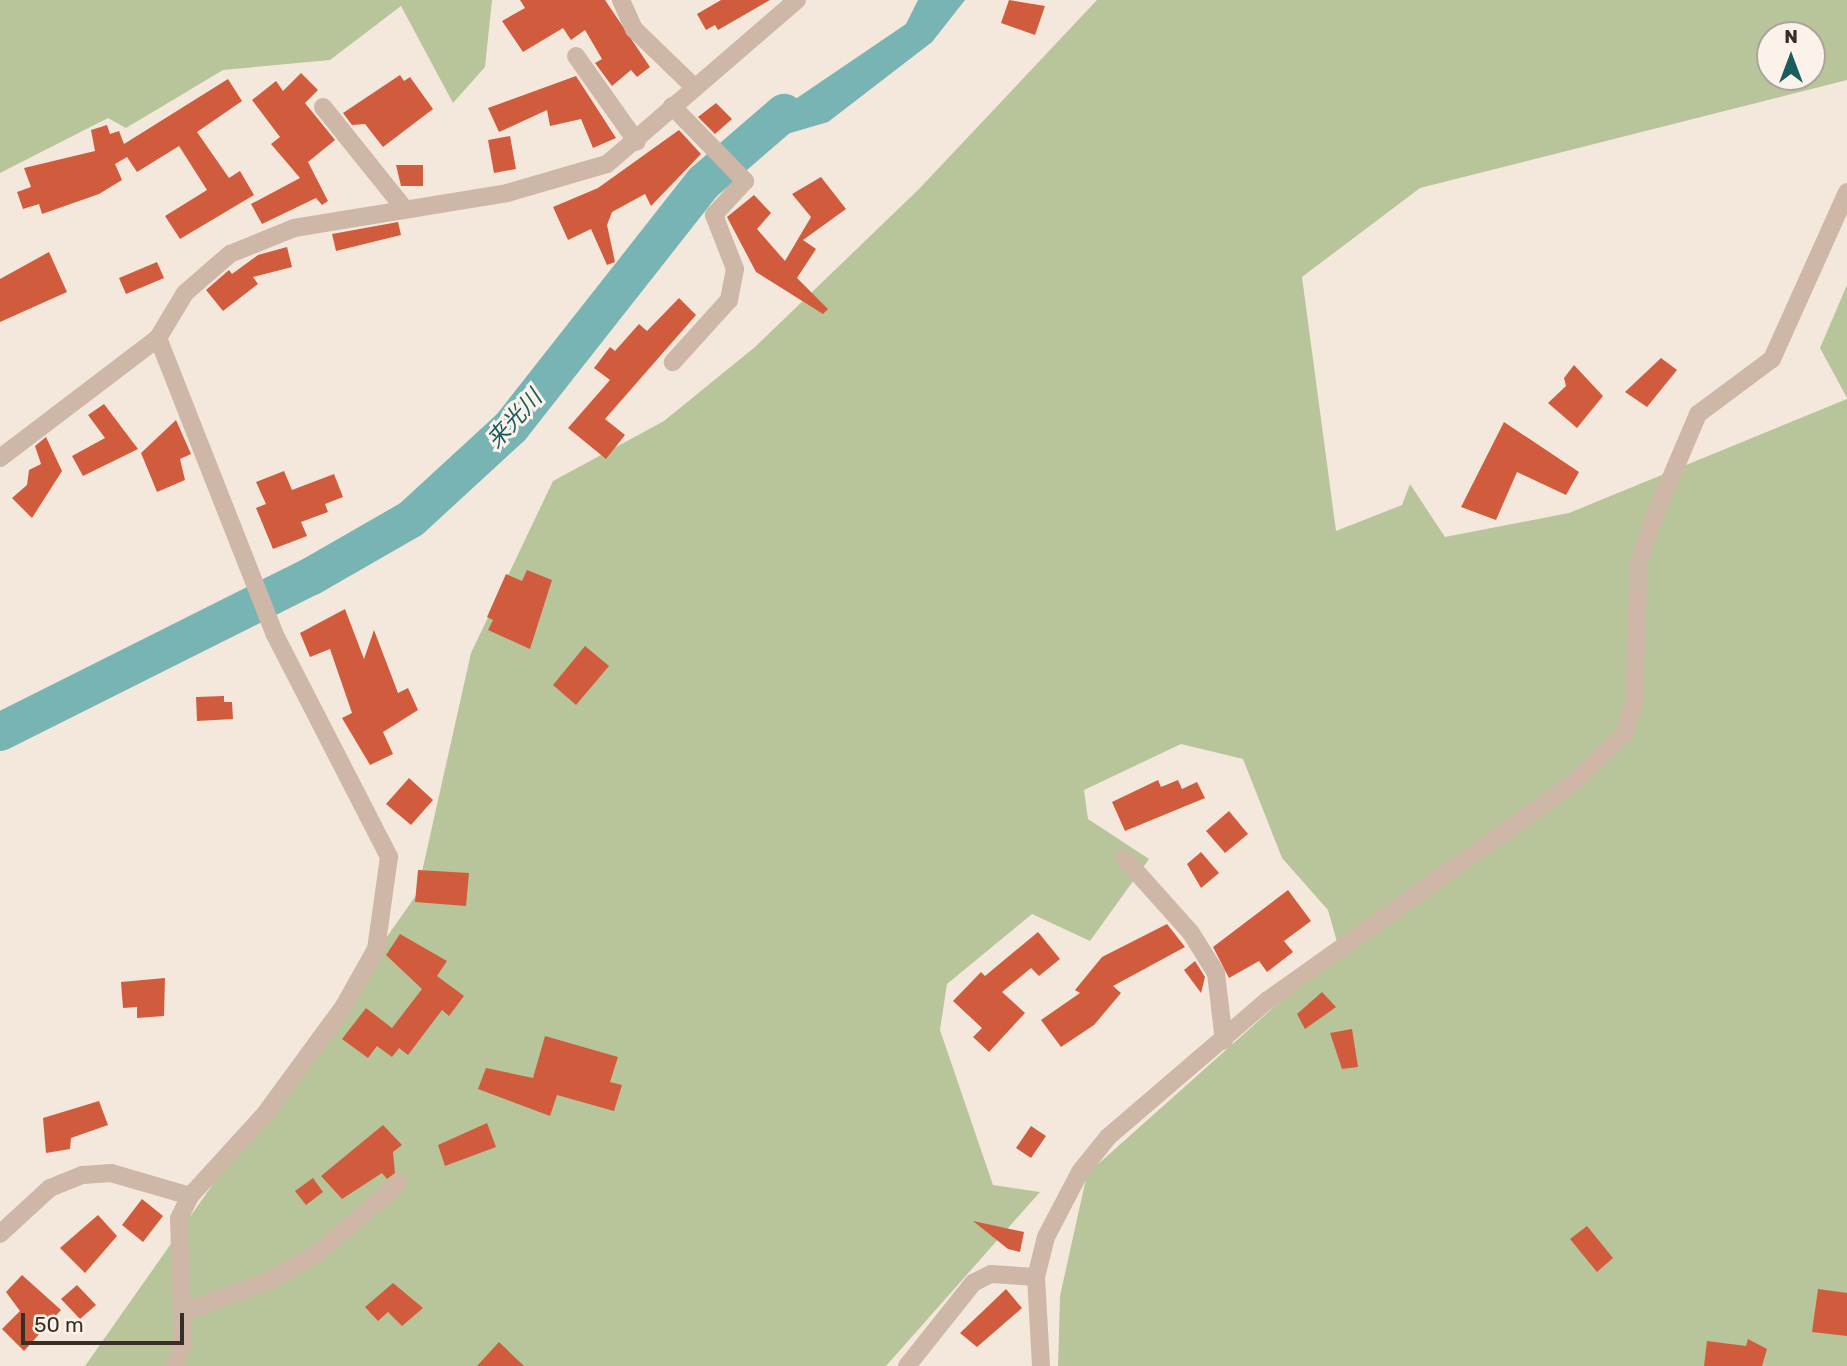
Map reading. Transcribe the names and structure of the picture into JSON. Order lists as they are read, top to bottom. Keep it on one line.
{"water":["来光川"],"scale_bar":"50 m","north":"top"}
